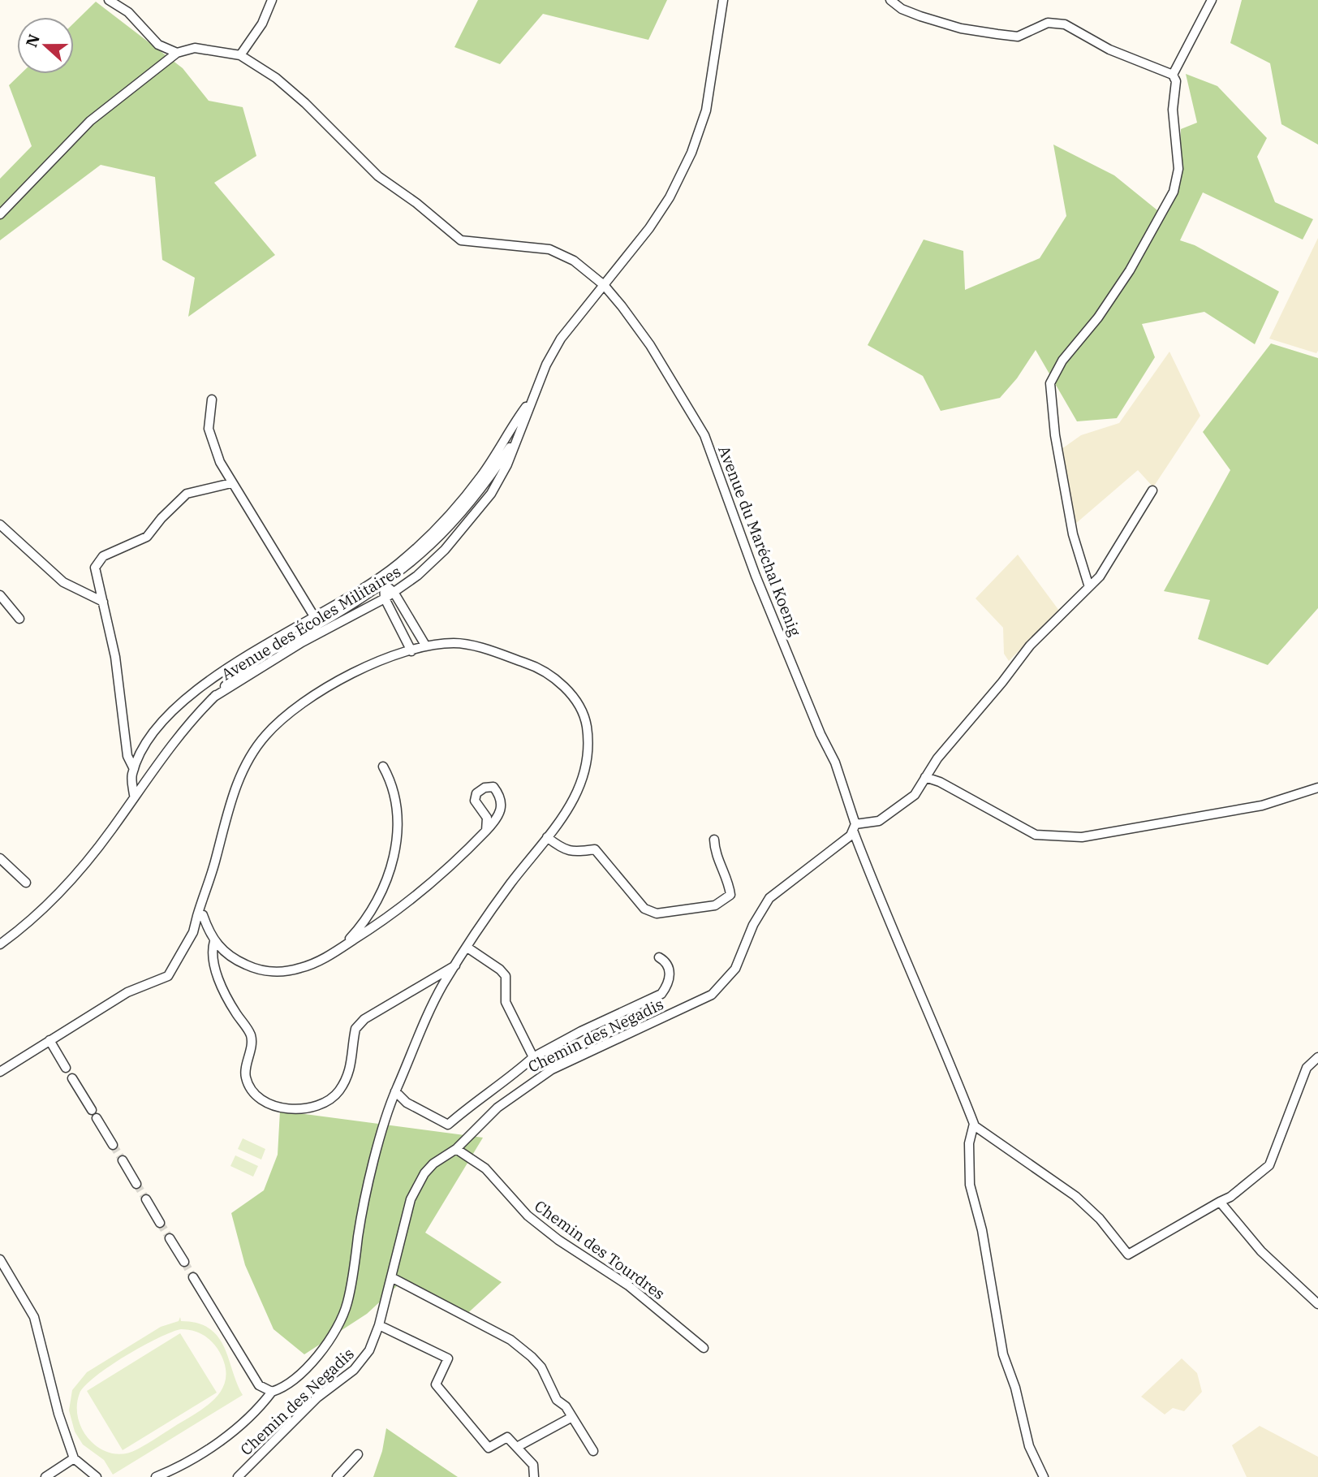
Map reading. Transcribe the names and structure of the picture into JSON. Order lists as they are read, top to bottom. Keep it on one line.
{"streets":{"street":["Avenue du Maréchal Koenig","Avenue des Écoles Militaires","Chemin des Negadis","Chemin des Tourdres"]},"crossings":[["Avenue du Maréchal Koenig","Avenue des Écoles Militaires"],["Avenue du Maréchal Koenig","Chemin des Negadis"],["Chemin des Negadis","Chemin des Tourdres"]],"north":"left"}
